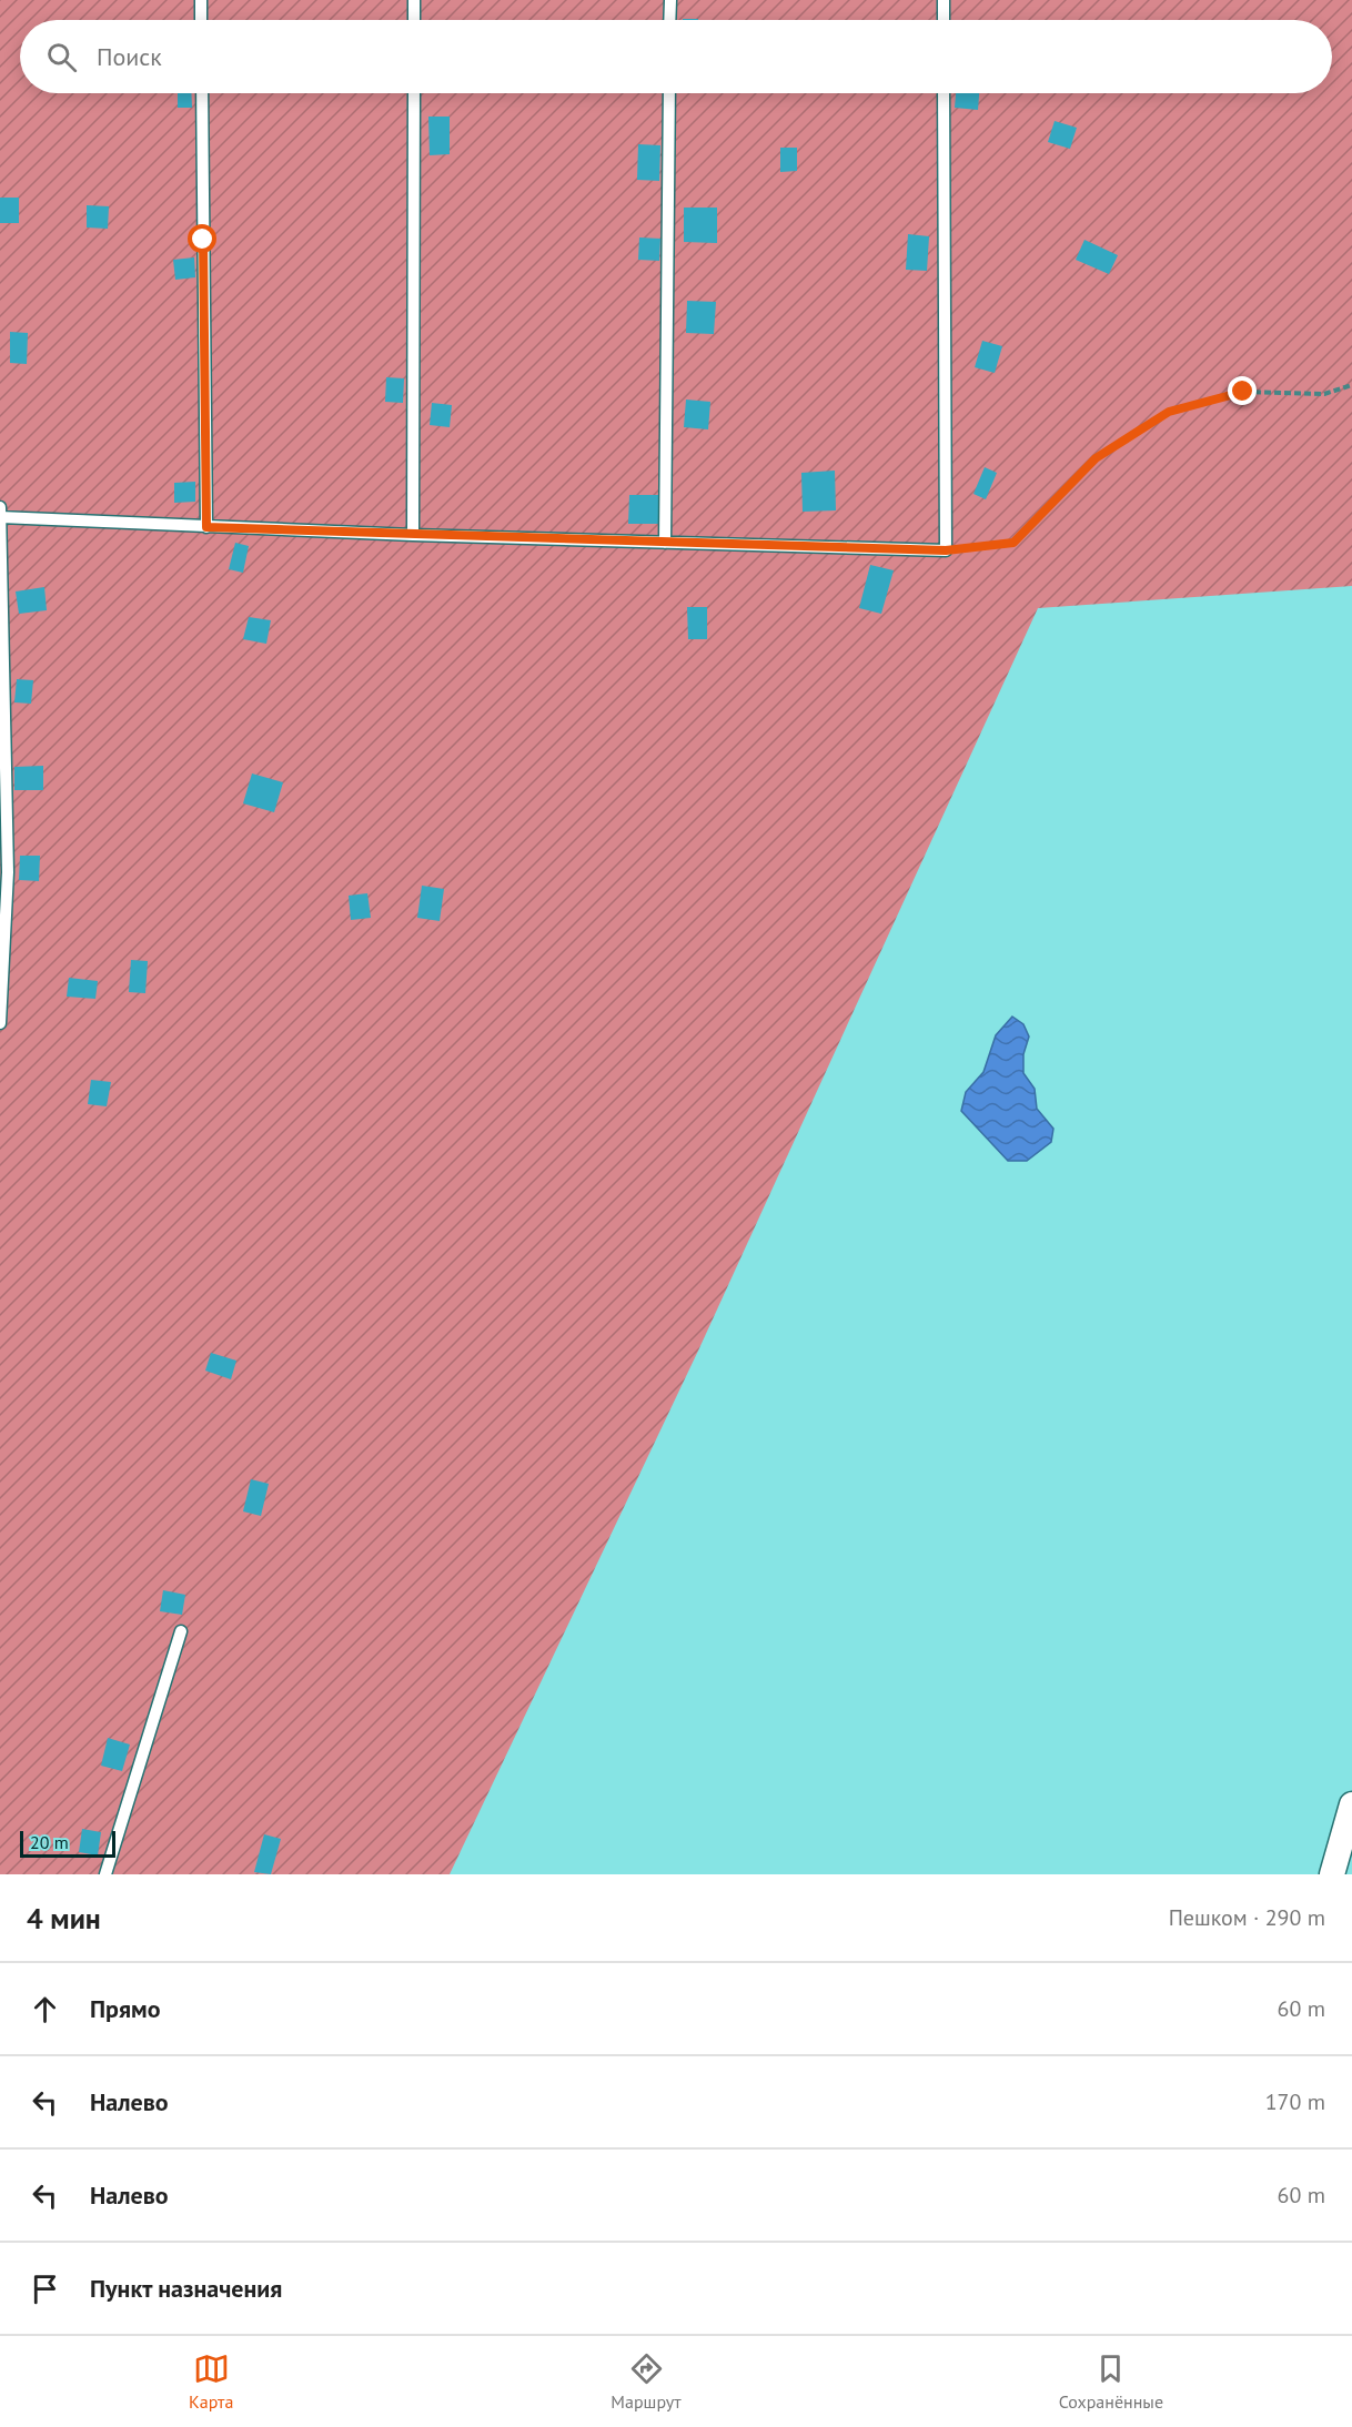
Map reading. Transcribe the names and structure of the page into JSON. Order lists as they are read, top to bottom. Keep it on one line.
{"scale_bar":"20 m","page":{"search":"Поиск","scale":"20 m","heading":["4 мин","Пешком · 290 m"],"list":[["Прямо","60 m"],["Налево","170 m"],["Налево","60 m"],"Пункт назначения"],"nav":["Карта","Маршрут","Сохранённые"]}}
